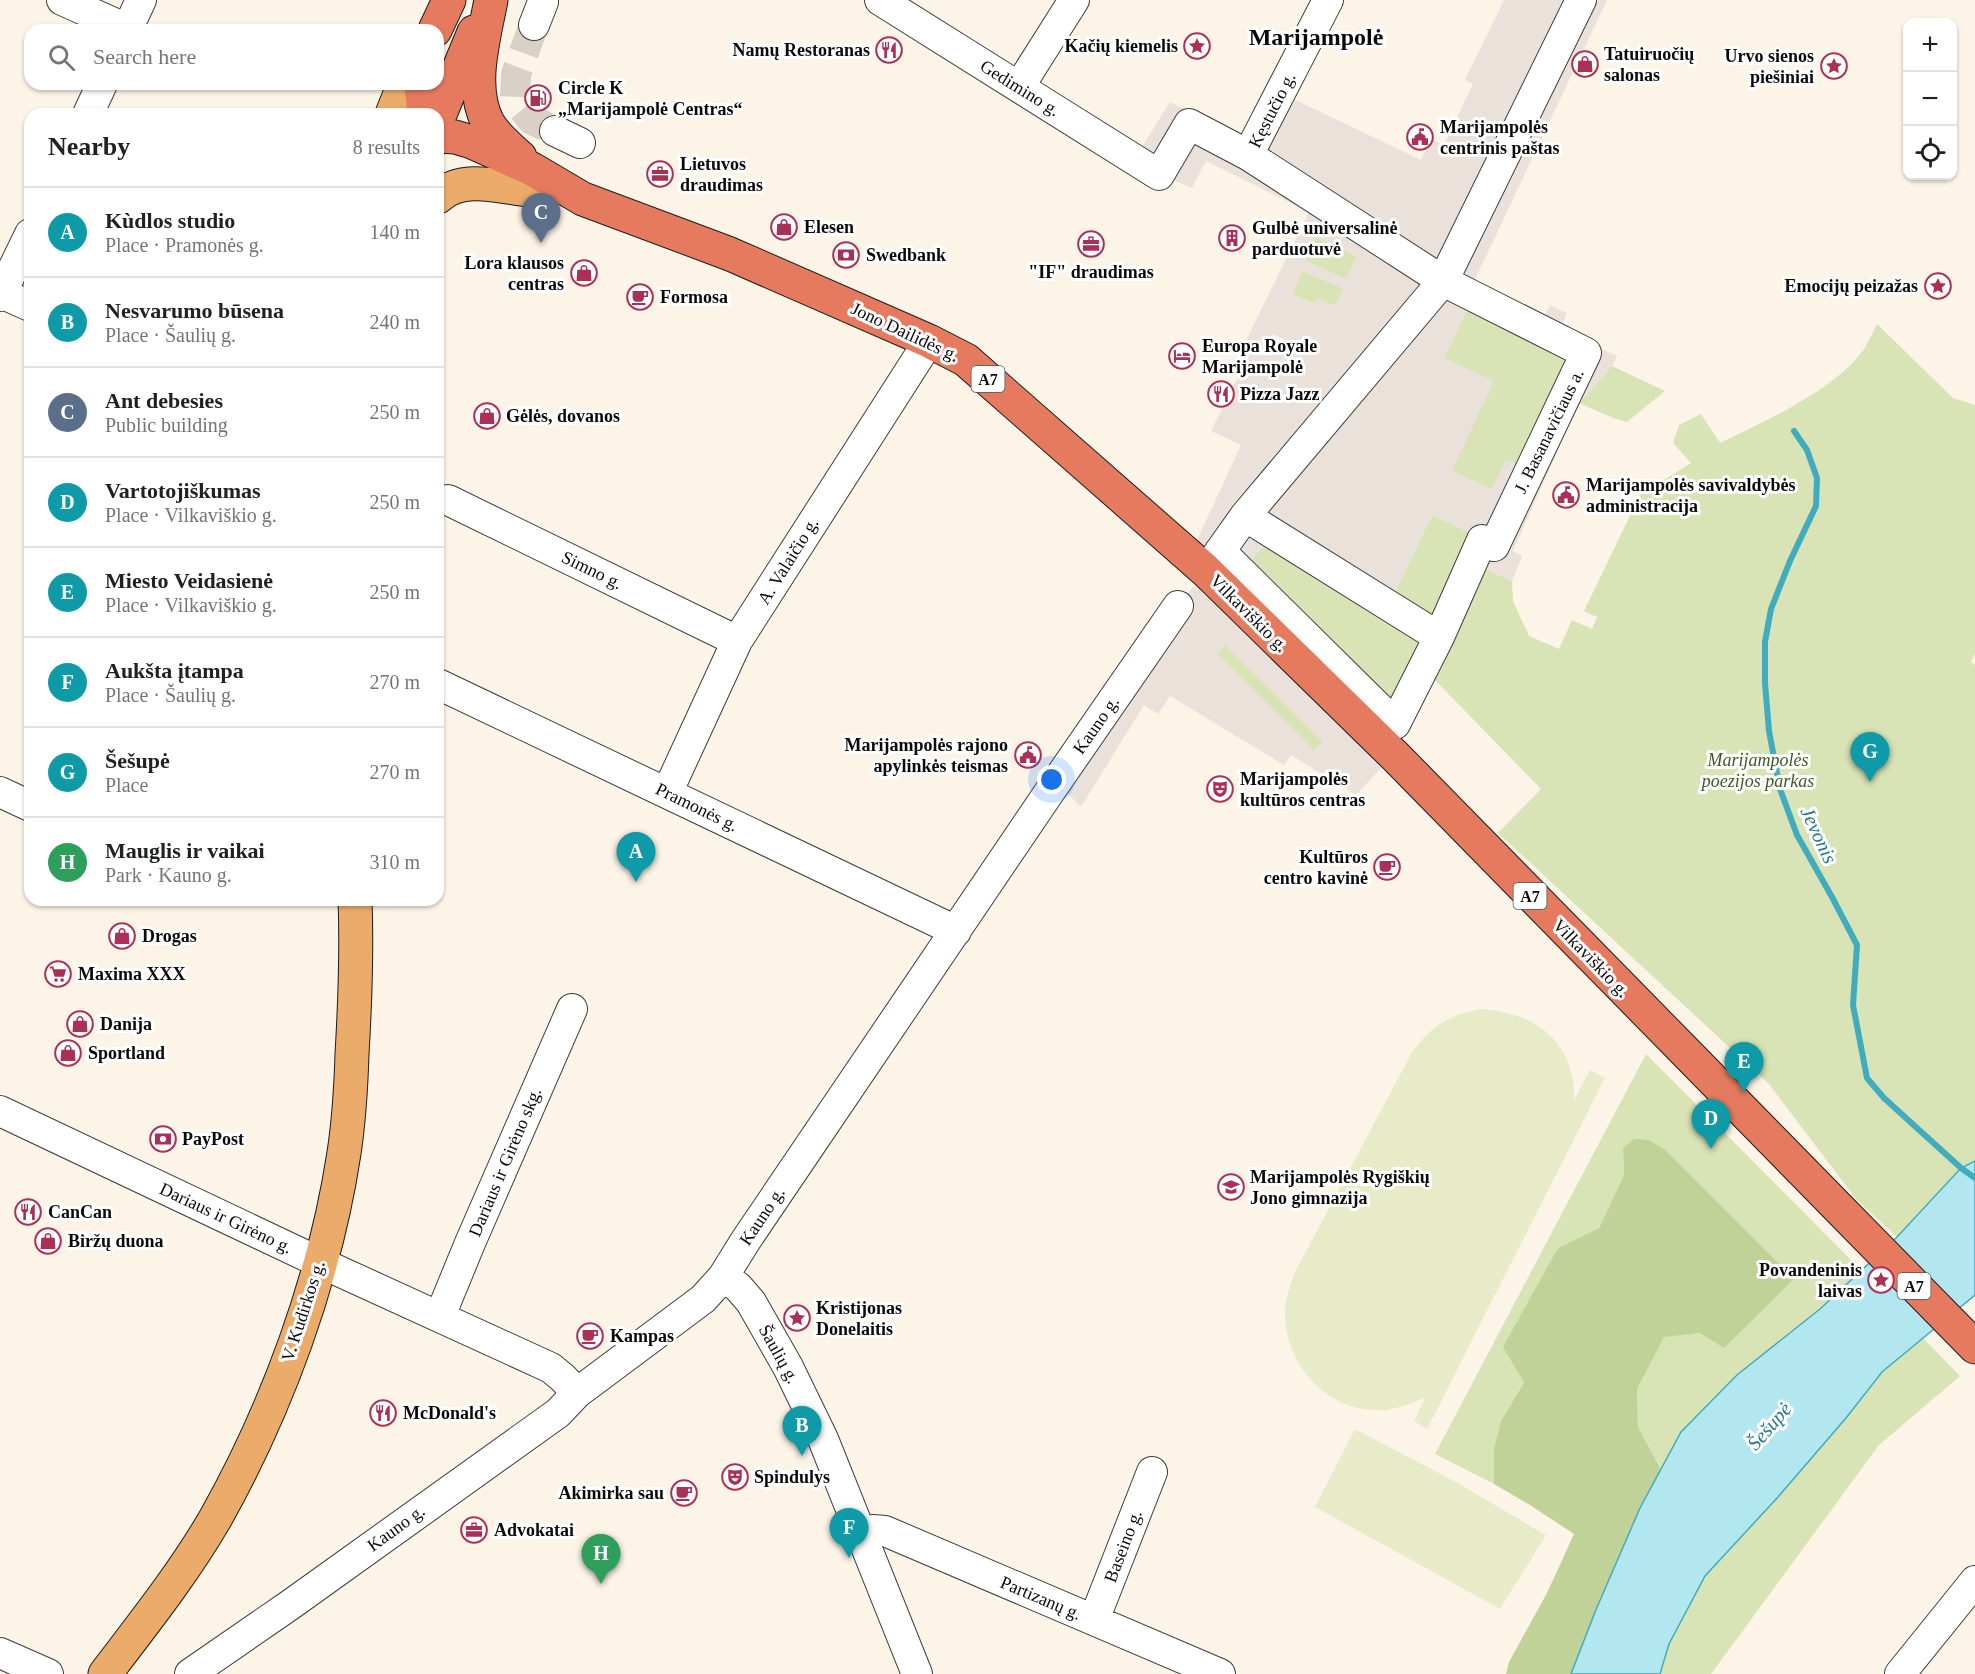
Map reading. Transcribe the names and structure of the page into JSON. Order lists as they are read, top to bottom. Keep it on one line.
{"streets":{"highway":["Jono Dailidės g.","A7","Vilkaviškio g."],"main road":["V. Kudirkos g."],"street":["Gedimino g.","Kęstučio g.","J. Basanavičiaus a.","A. Valaičio g.","Simno g.","Kauno g.","Pramonės g.","Dariaus ir Girėno skg.","Dariaus ir Girėno g.","Šaulių g.","Baseino g.","Partizanų g."]},"crossings":[["Gedimino g.","J. Basanavičiaus a."],["Kęstučio g.","J. Basanavičiaus a."],["Jono Dailidės g.","A. Valaičio g."],["Jono Dailidės g.","Vilkaviškio g."],["A. Valaičio g.","Simno g."],["A. Valaičio g.","Pramonės g."],["Kauno g.","Pramonės g."],["Kauno g.","Dariaus ir Girėno g."],["Kauno g.","Šaulių g."],["Dariaus ir Girėno skg.","Dariaus ir Girėno g."],["Dariaus ir Girėno g.","V. Kudirkos g."],["Šaulių g.","Partizanų g."],["Baseino g.","Partizanų g."]],"districts":["Marijampolė"],"water":["Jevonis","Šešupė"],"parks":["Marijampolės poezijos parkas"],"places":{"place":["Kačių kiemelis","Urvo sienos piešiniai","Emocijų peizažas","Povandeninis laivas","Kristijonas Donelaitis"],"restaurant":["Namų Restoranas","Pizza Jazz","CanCan","McDonald's"],"shop":["Tatuiruočių salonas","Elesen","Lora klausos centras","Gėlės, dovanos","Drogas","Danija","Sportland","Biržų duona"],"fuel station":["Circle K „Marijampolė Centras“"],"public building":["Marijampolės centrinis paštas","Marijampolės savivaldybės administracija","Marijampolės rajono apylinkės teismas"],"office":["Lietuvos draudimas","\"IF\" draudimas","Advokatai"],"building":["Gulbė universalinė parduotuvė"],"bank":["Swedbank","PayPost"],"cafe":["Formosa","Kultūros centro kavinė","Kampas","Akimirka sau"],"hotel":["Europa Royale Marijampolė"],"theatre":["Marijampolės kultūros centras","Spindulys"],"supermarket":["Maxima XXX"],"school or university":["Marijampolės Rygiškių Jono gimnazija"]},"page":{"map_buttons":["+","−"],"search":"Search here","heading":["Nearby","8 results"],"list":[{"mark":"A","name":"Kùdlos studio","note":"Place · Pramonės g.","value":"140 m"},{"mark":"B","name":"Nesvarumo būsena","note":"Place · Šaulių g.","value":"240 m"},{"mark":"C","name":"Ant debesies","note":"Public building","value":"250 m"},{"mark":"D","name":"Vartotojiškumas","note":"Place · Vilkaviškio g.","value":"250 m"},{"mark":"E","name":"Miesto Veidasienė","note":"Place · Vilkaviškio g.","value":"250 m"},{"mark":"F","name":"Aukšta įtampa","note":"Place · Šaulių g.","value":"270 m"},{"mark":"G","name":"Šešupė","note":"Place","value":"270 m"},{"mark":"H","name":"Mauglis ir vaikai","note":"Park · Kauno g.","value":"310 m"}],"pins":["C","G","A","E","D","B","F","H"]}}
